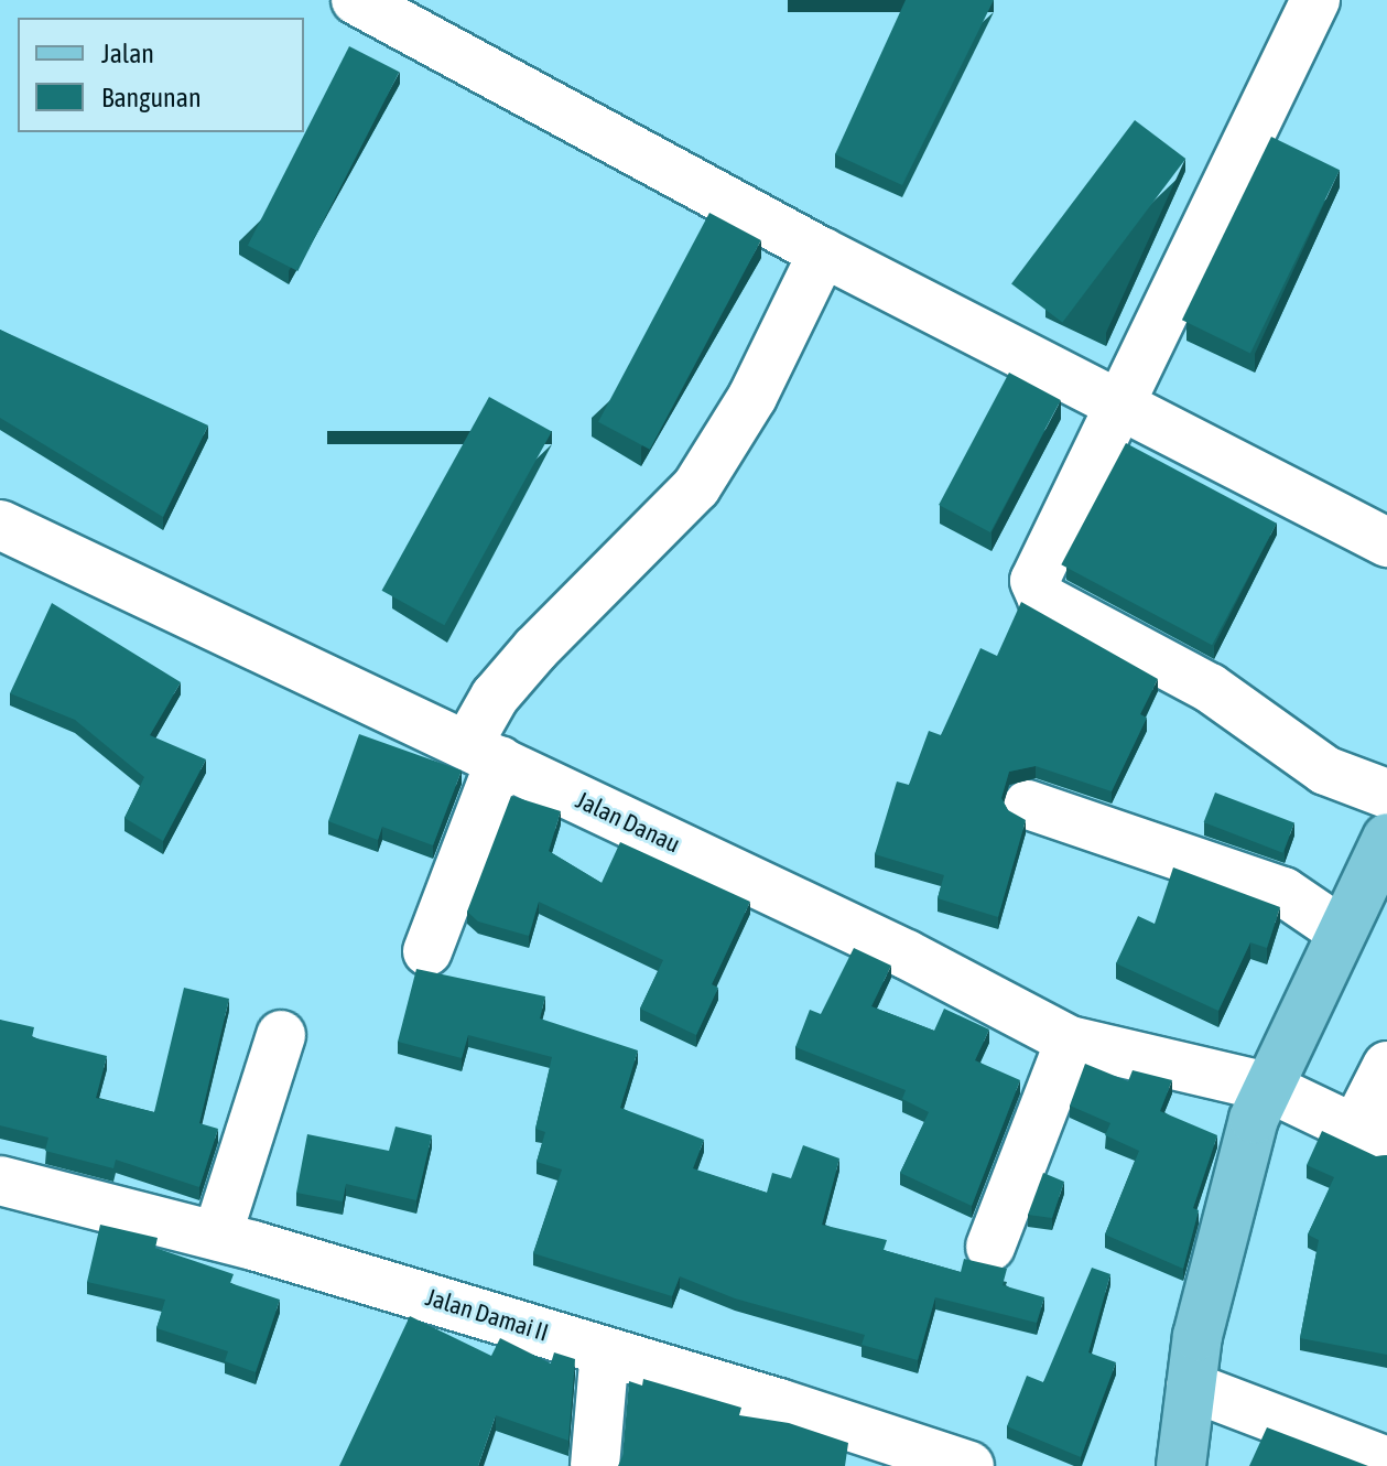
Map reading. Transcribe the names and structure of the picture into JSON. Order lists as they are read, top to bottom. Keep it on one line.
{"streets":{"street":["Jalan Danau","Jalan Damai II"]},"legend":["Jalan","Bangunan"]}
